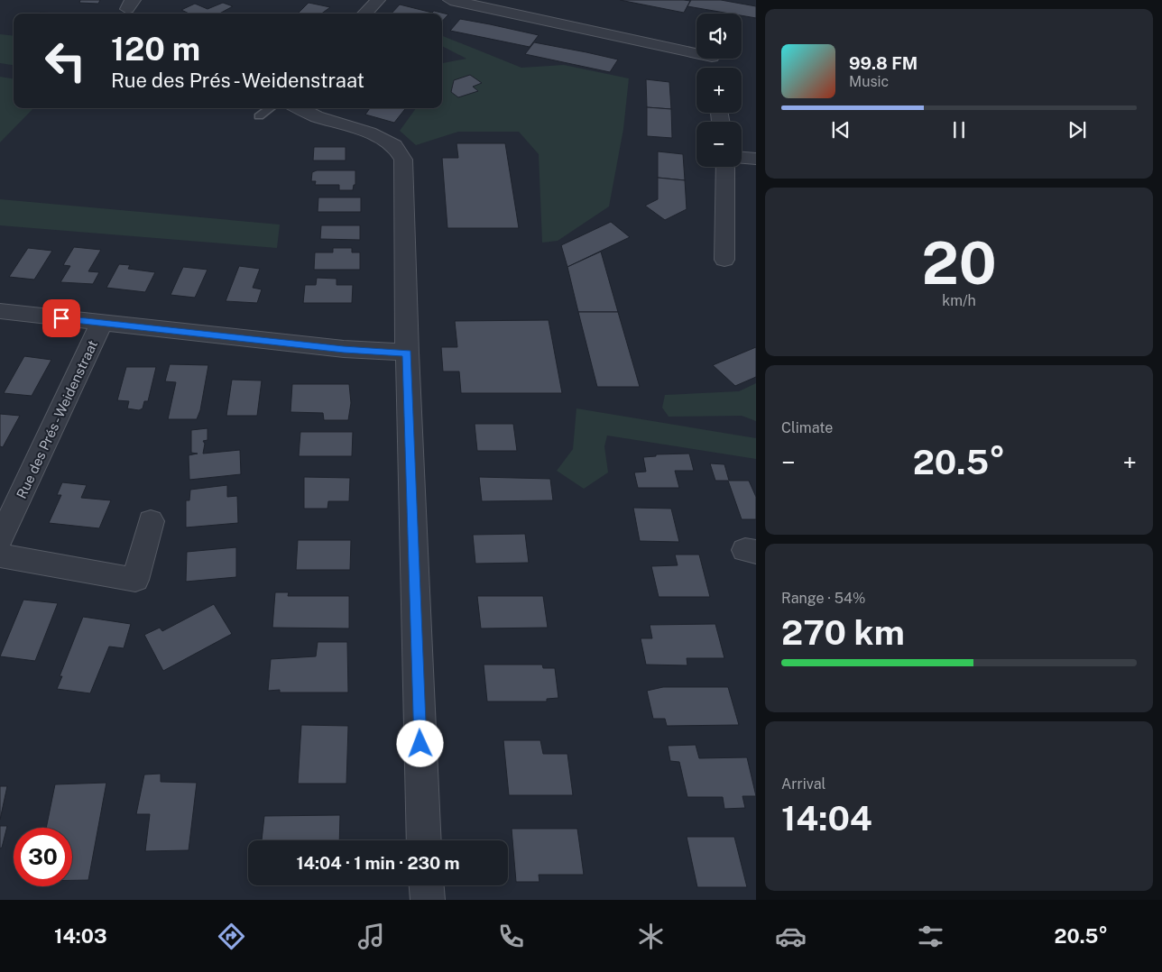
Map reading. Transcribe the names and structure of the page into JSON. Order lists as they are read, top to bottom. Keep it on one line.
{"streets":{"street":["Rue des Prés - Weidenstraat"]},"page":{"map_buttons":["+","−"],"turn":["120 m","Rue des Prés - Weidenstraat"],"song":["99.8 FM","Music"],"tile":[["20","km/h"],"Climate",["Range · 54%","270 km"],["Arrival","14:04"]],"heat":["−","20.5°","+"],"limit":"30","trip":"14:04 · 1 min · 230 m","tabs":["14:03","20.5°"]}}
